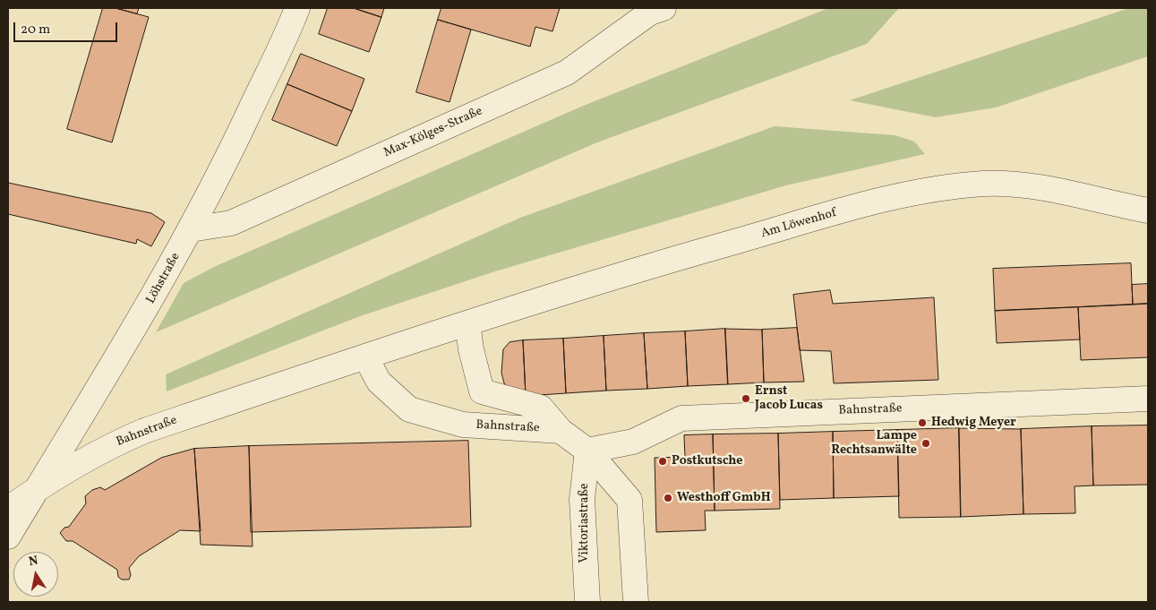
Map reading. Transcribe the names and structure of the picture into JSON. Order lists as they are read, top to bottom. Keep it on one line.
{"streets":{"street":["Max-Kölges-Straße","Am Löwenhof","Löhstraße","Bahnstraße","Viktoriastraße"]},"crossings":[["Max-Kölges-Straße","Löhstraße"],["Am Löwenhof","Bahnstraße"],["Löhstraße","Bahnstraße"],["Bahnstraße","Viktoriastraße"]],"places":["Ernst Jacob Lucas","Hedwig Meyer","Lampe Rechtsanwälte","Postkutsche","Westhoff GmbH"],"scale_bar":"20 m","north":"top"}
